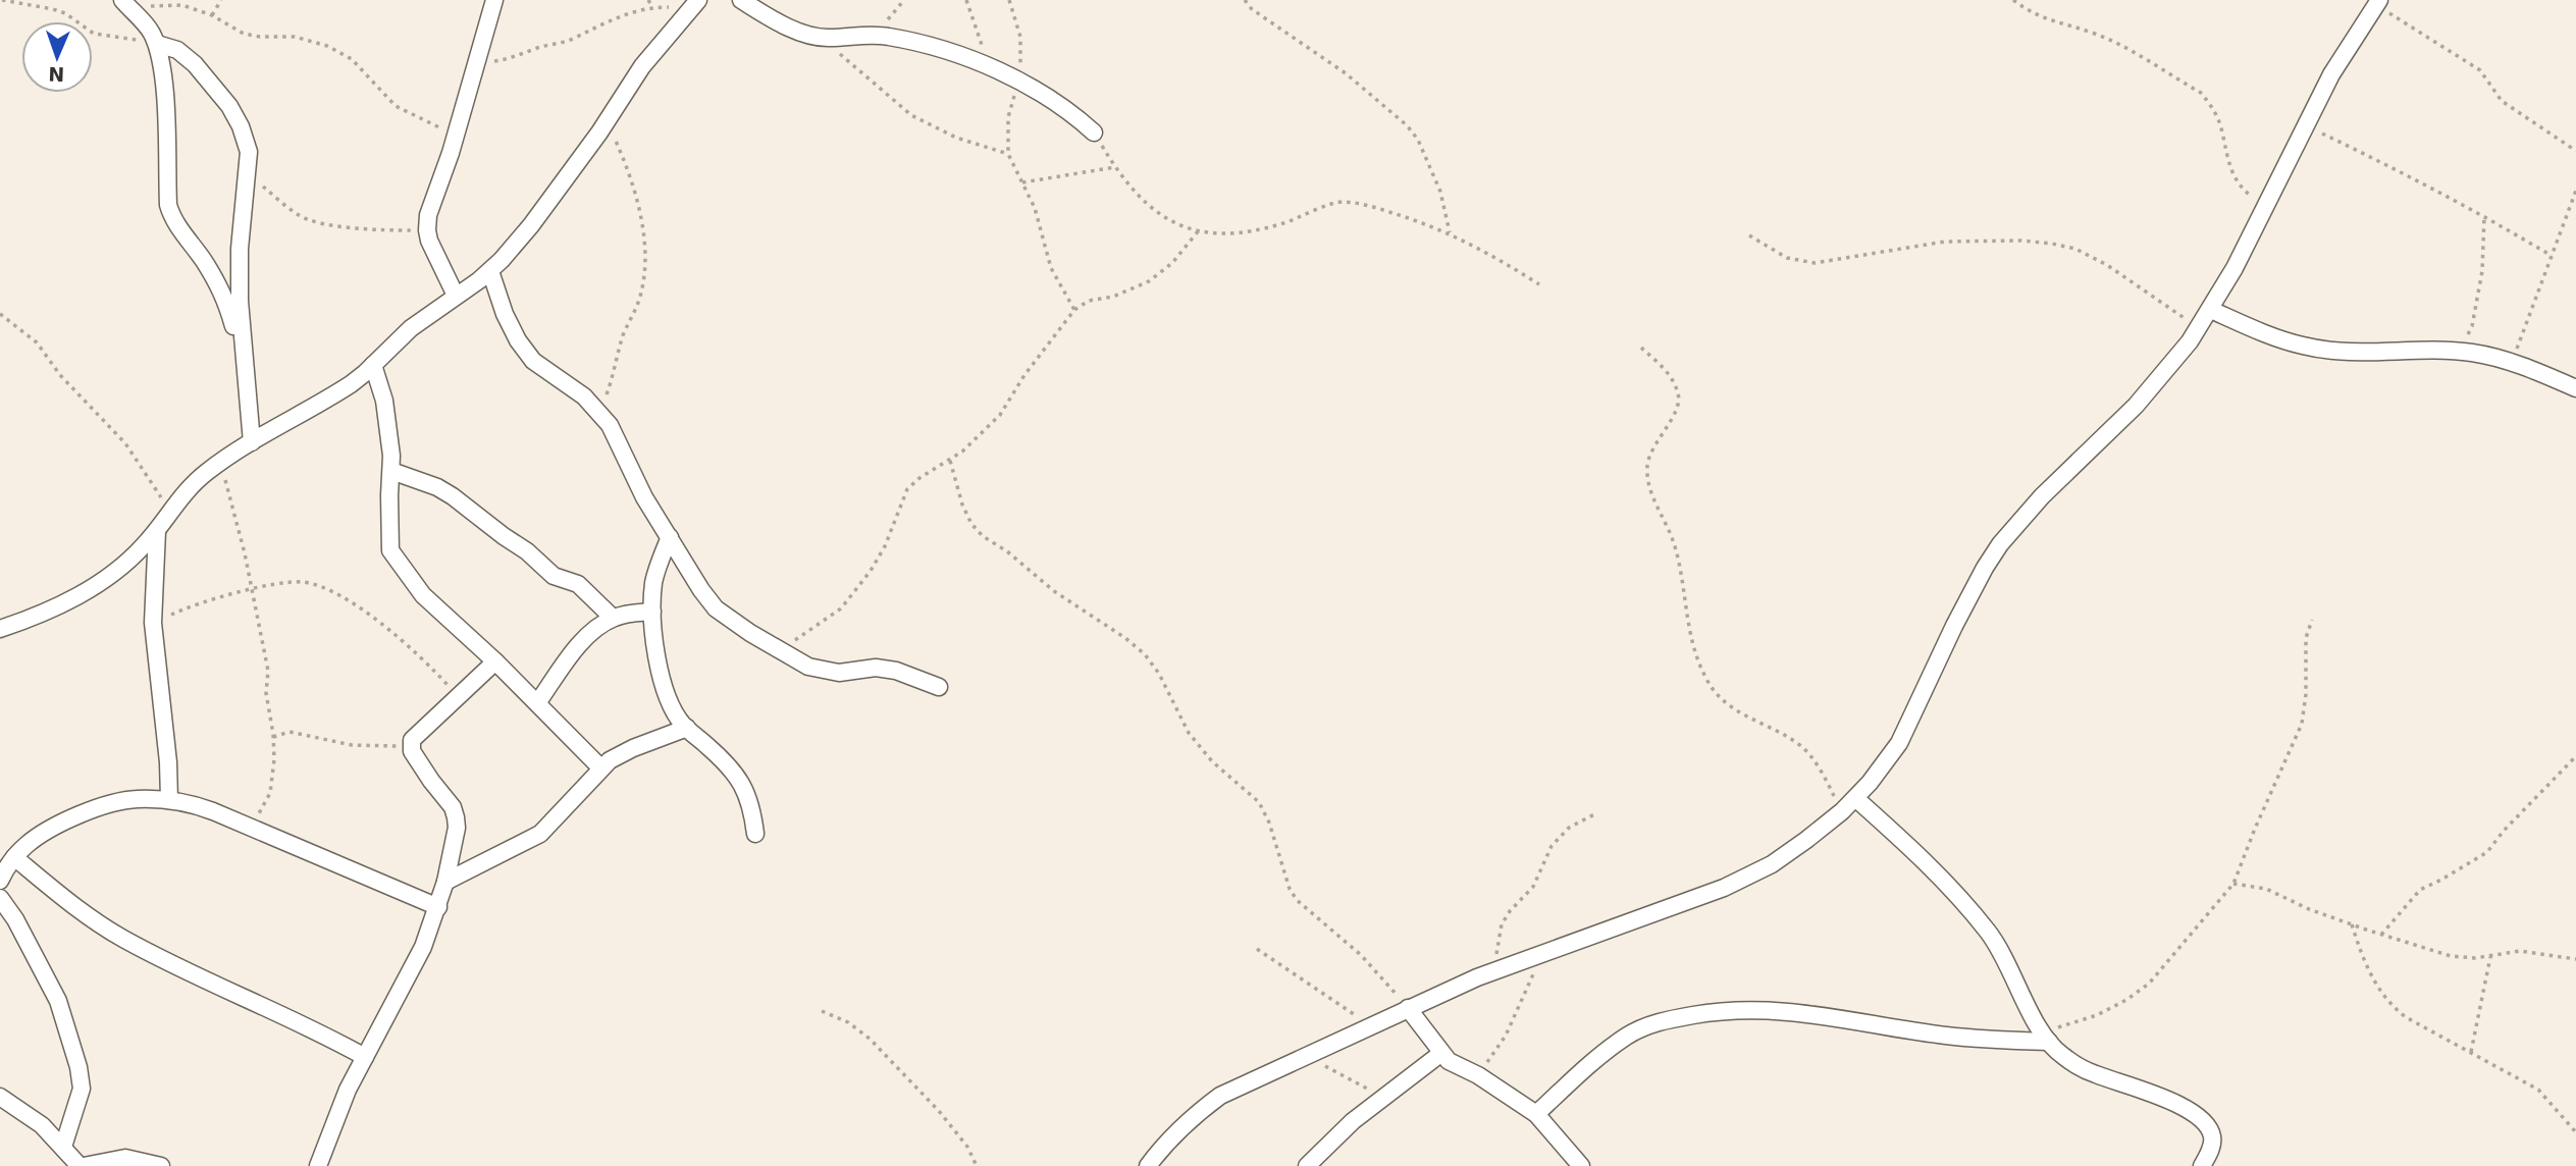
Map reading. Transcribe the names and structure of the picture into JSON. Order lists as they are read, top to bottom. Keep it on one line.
{"north":"bottom"}
